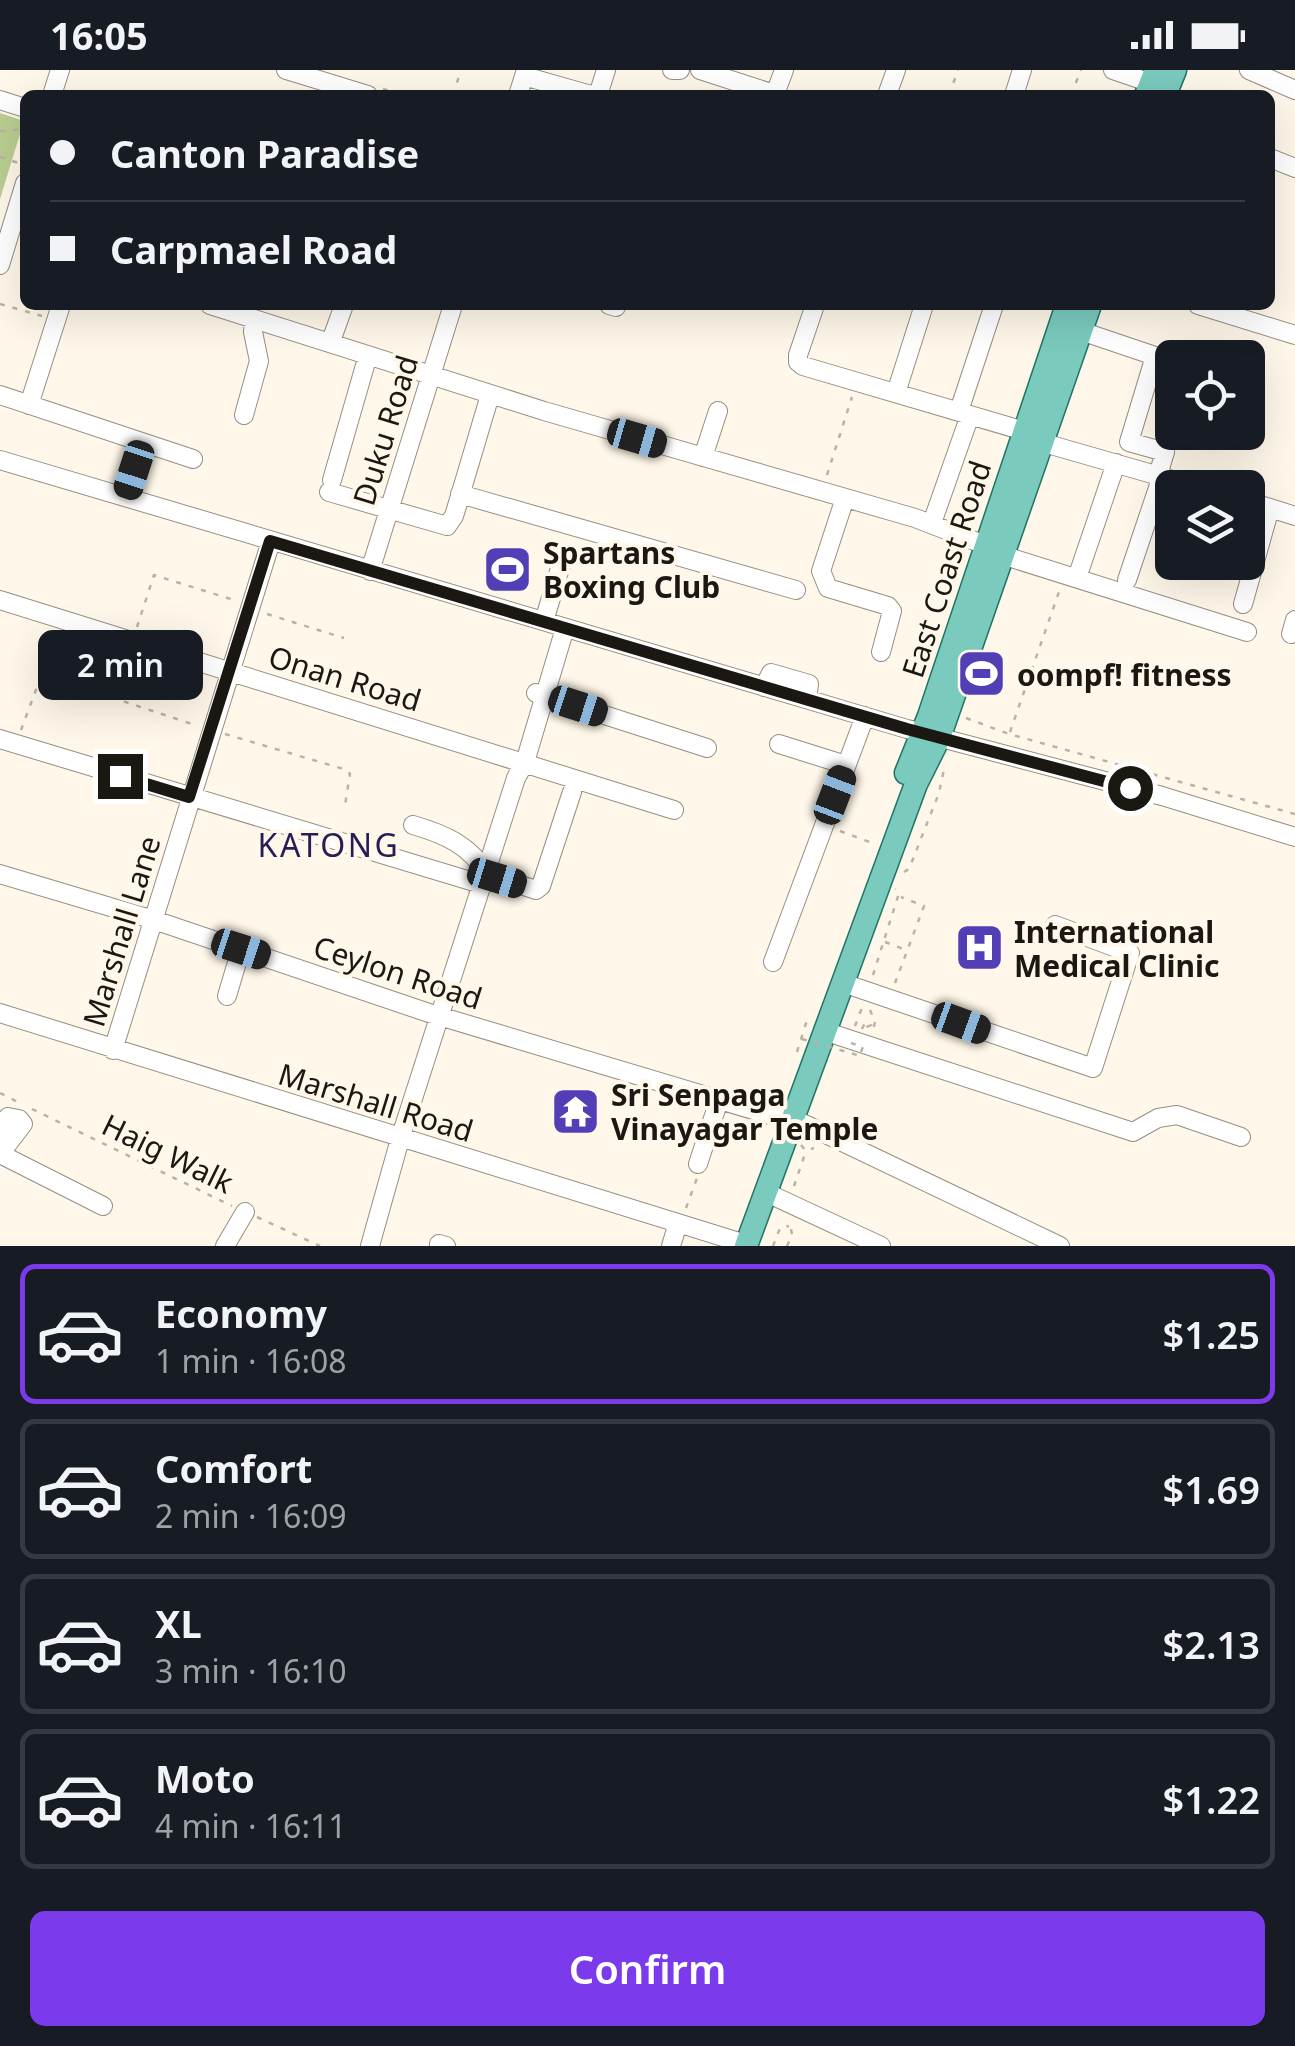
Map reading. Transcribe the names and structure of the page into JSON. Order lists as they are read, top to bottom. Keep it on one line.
{"streets":{"main road":["East Coast Road"],"street":["Duku Road","Onan Road","Marshall Lane","Ceylon Road","Marshall Road"],"path":["Haig Walk"]},"crossings":[["East Coast Road","Ceylon Road"],["East Coast Road","Marshall Road"],["Onan Road","Marshall Lane"],["Marshall Lane","Ceylon Road"],["Marshall Lane","Marshall Road"]],"districts":["KATONG"],"places":{"sports":["Spartans Boxing Club","oompf! fitness"],"hospital":["International Medical Clinic"],"temple":["Sri Senpaga Vinayagar Temple"]},"page":{"status":"16:05","banner":["Canton Paradise","Carpmael Road"],"bubble":"2 min","list":[{"name":"Economy","note":"1 min · 16:08","value":"$1.25"},{"name":"Comfort","note":"2 min · 16:09","value":"$1.69"},{"name":"XL","note":"3 min · 16:10","value":"$2.13"},{"name":"Moto","note":"4 min · 16:11","value":"$1.22"}],"buttons":"Confirm"}}
